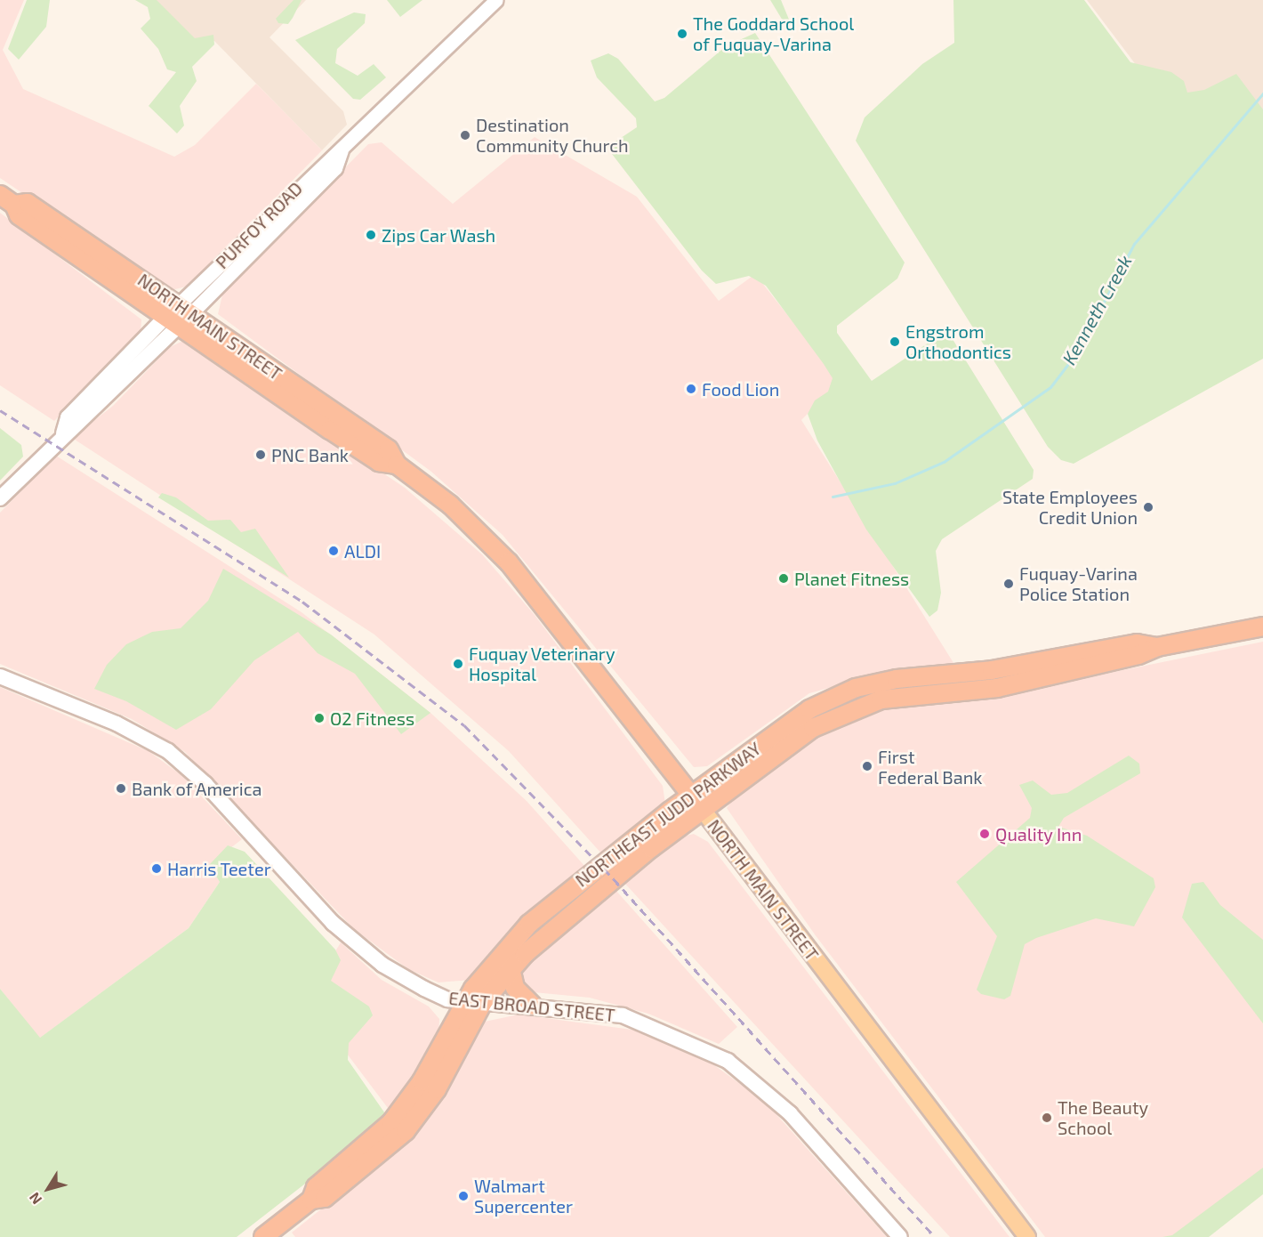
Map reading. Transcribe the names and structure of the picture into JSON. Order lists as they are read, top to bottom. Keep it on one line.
{"streets":{"highway":["NORTH MAIN STREET","NORTHEAST JUDD PARKWAY"],"main road":["EAST BROAD STREET"],"street":["PURFOY ROAD"]},"crossings":[["PURFOY ROAD","NORTH MAIN STREET"],["NORTH MAIN STREET","NORTHEAST JUDD PARKWAY"],["NORTHEAST JUDD PARKWAY","EAST BROAD STREET"]],"water":["Kenneth Creek"],"places":["The Goddard School of Fuquay-Varina","Destination Community Church","Zips Car Wash","Engstrom Orthodontics","Food Lion","PNC Bank","State Employees Credit Union","ALDI","Planet Fitness","Fuquay-Varina Police Station","Fuquay Veterinary Hospital","O2 Fitness","First Federal Bank","Bank of America","Quality Inn","Harris Teeter","The Beauty School","Walmart Supercenter"],"north":"bottom left"}
